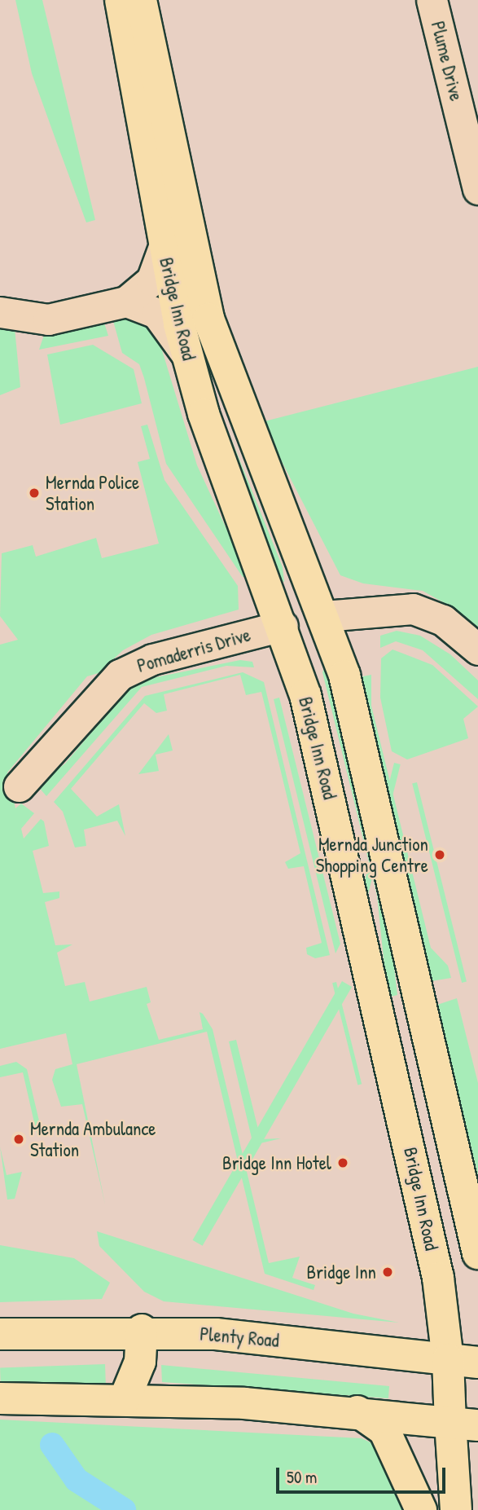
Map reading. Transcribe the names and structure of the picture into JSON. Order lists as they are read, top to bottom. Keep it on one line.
{"streets":{"main road":["Bridge Inn Road","Plenty Road"],"street":["Plume Drive","Pomaderris Drive"]},"crossings":[["Bridge Inn Road","Pomaderris Drive"],["Bridge Inn Road","Plenty Road"]],"places":["Mernda Police Station","Mernda Junction Shopping Centre","Mernda Ambulance Station","Bridge Inn Hotel","Bridge Inn"],"scale_bar":"50 m"}
